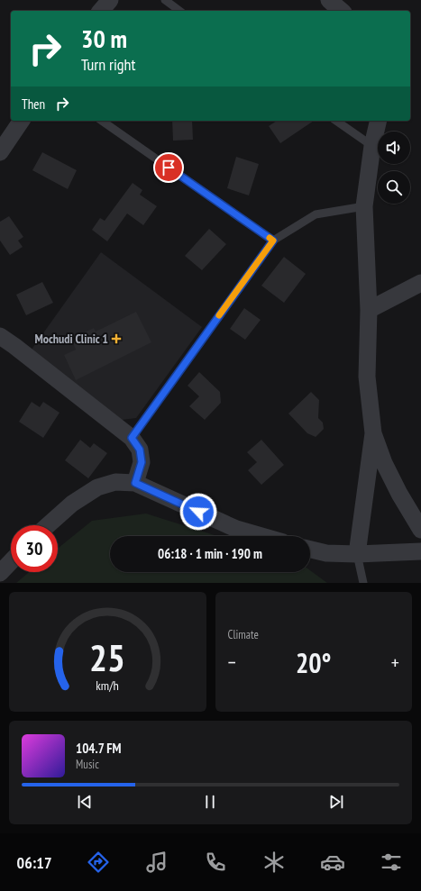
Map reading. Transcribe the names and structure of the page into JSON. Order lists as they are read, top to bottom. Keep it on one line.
{"places":{"health":["Mochudi Clinic 1"]},"page":{"turn":["30 m","Turn right"],"then":"Then","limit":"30","trip":"06:18 · 1 min · 190 m","tile":"Climate","heat":["−","20°","+"],"song":["104.7 FM","Music"],"tabs":"06:17","gauge":["25","km/h"]}}
